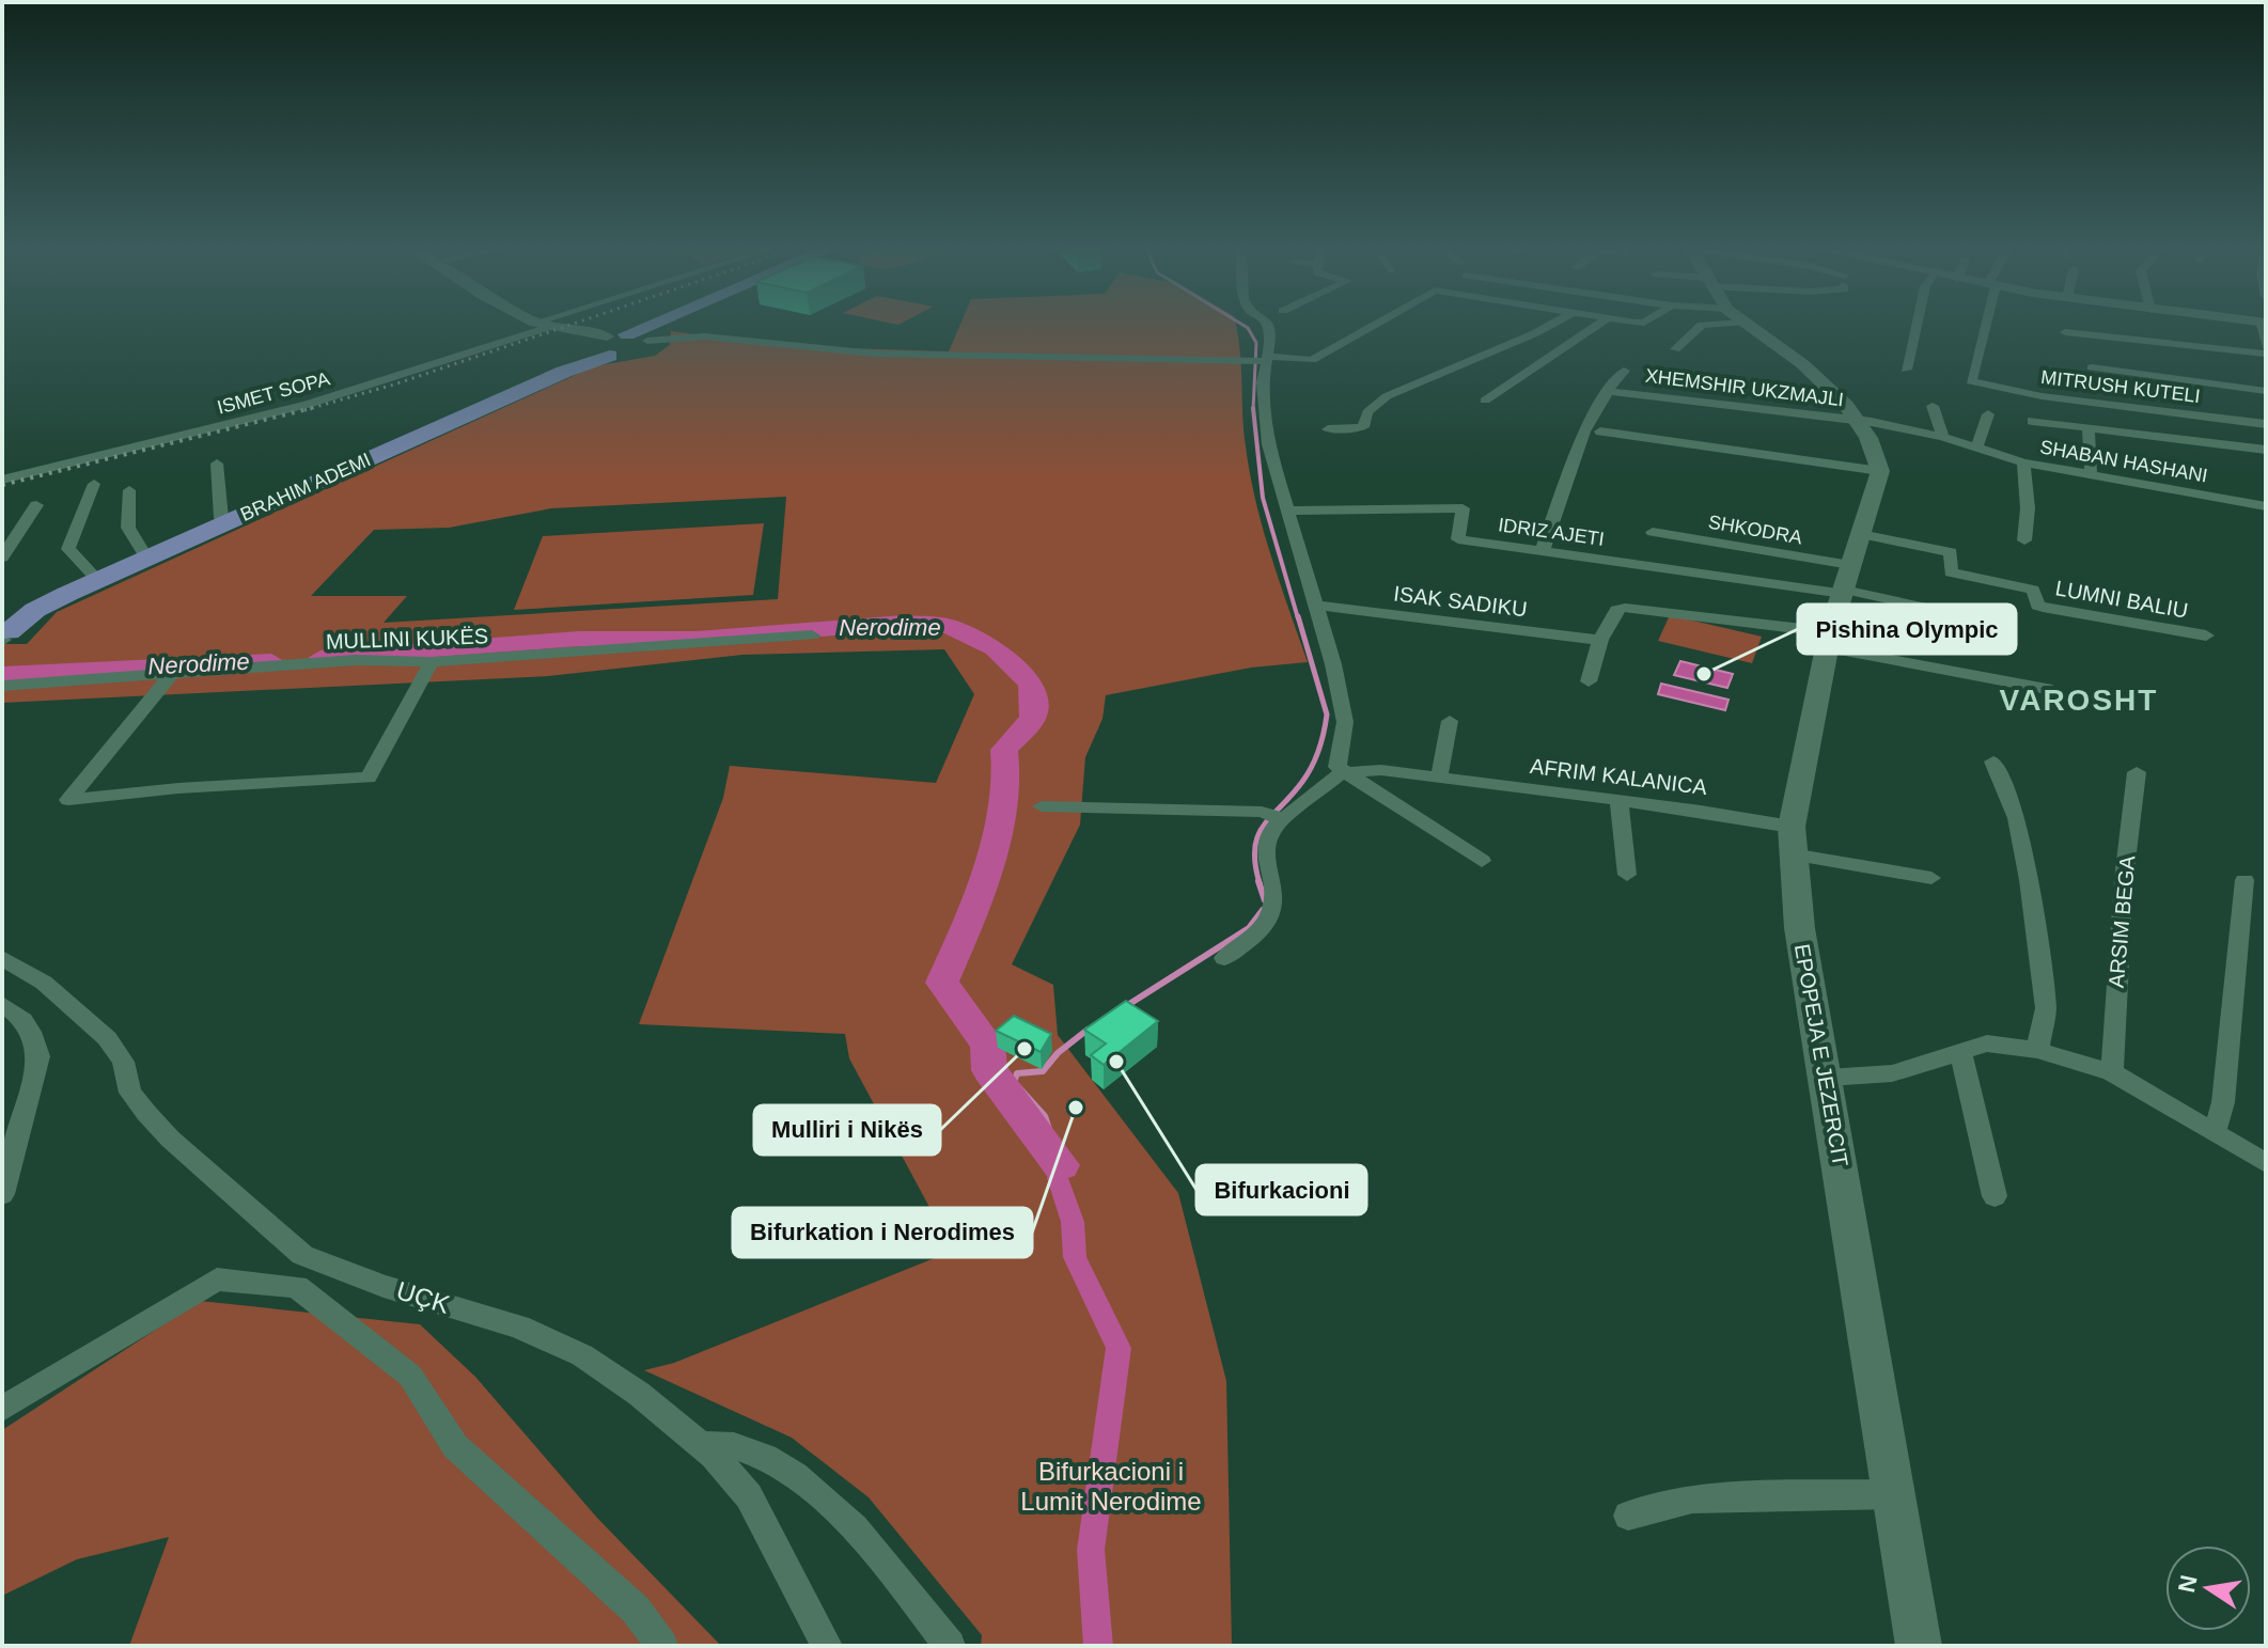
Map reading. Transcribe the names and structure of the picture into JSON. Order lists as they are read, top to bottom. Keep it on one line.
{"streets":{"main road":["BRAHIM ADEMI","EPOPEJA E JEZERCIT"],"street":["MITRUSH KUTELI","XHEMSHIR UKZMAJLI","ISMET SOPA","SHABAN HASHANI","SHKODRA","IDRIZ AJETI","LUMNI BALIU","ISAK SADIKU","MULLINI KUKËS","AFRIM KALANICA","ARSIM BEGA","UÇK"]},"crossings":[["XHEMSHIR UKZMAJLI","SHABAN HASHANI"],["SHKODRA","IDRIZ AJETI"],["SHKODRA","EPOPEJA E JEZERCIT"],["IDRIZ AJETI","EPOPEJA E JEZERCIT"],["LUMNI BALIU","EPOPEJA E JEZERCIT"],["AFRIM KALANICA","EPOPEJA E JEZERCIT"]],"districts":["VAROSHT"],"water":["Nerodime"],"parks":["Bifurkacioni i Lumit Nerodime"],"places":["Pishina Olympic","Mulliri i Nikës","Bifurkacioni","Bifurkation i Nerodimes"],"north":"left"}
